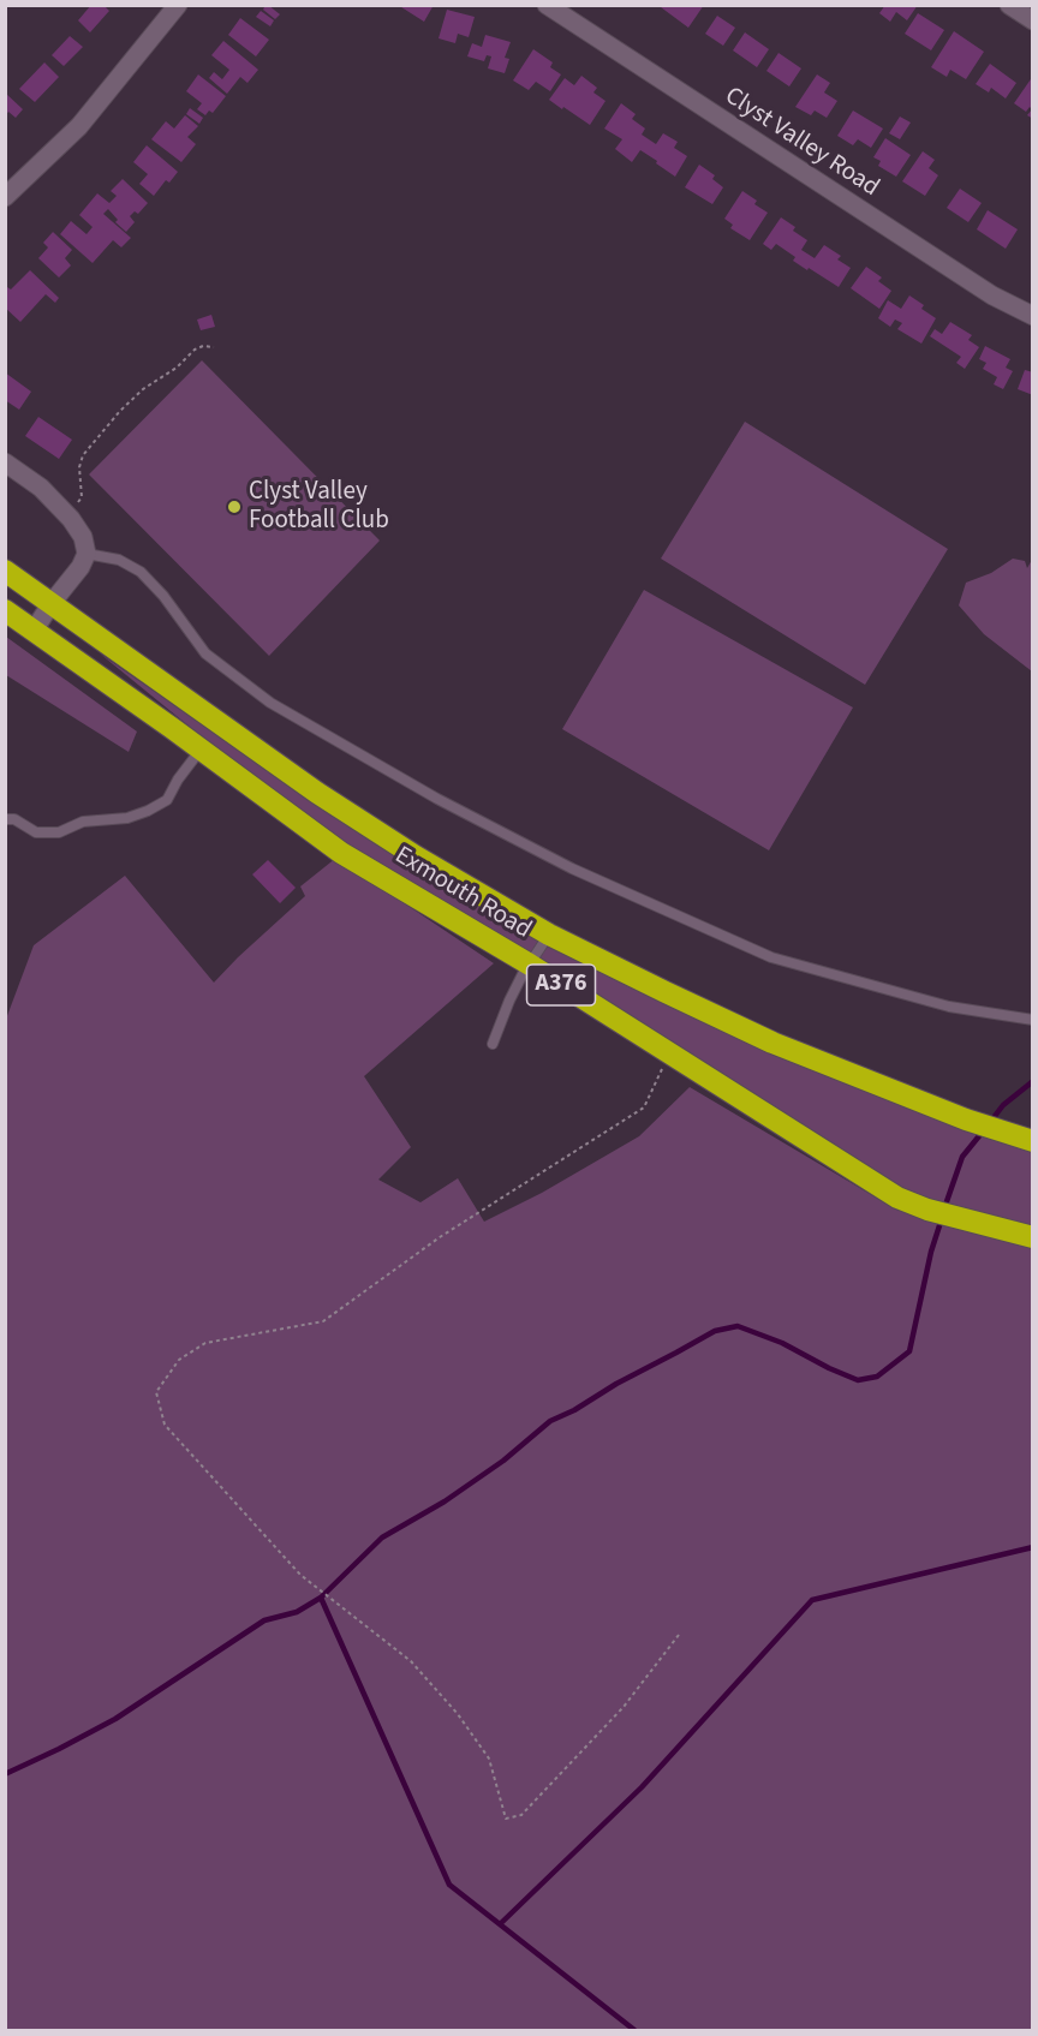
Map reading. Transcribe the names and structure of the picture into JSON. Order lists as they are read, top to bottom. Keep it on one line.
{"streets":{"highway":["Exmouth Road","A376"],"street":["Clyst Valley Road"]},"places":["Clyst Valley Football Club"]}
